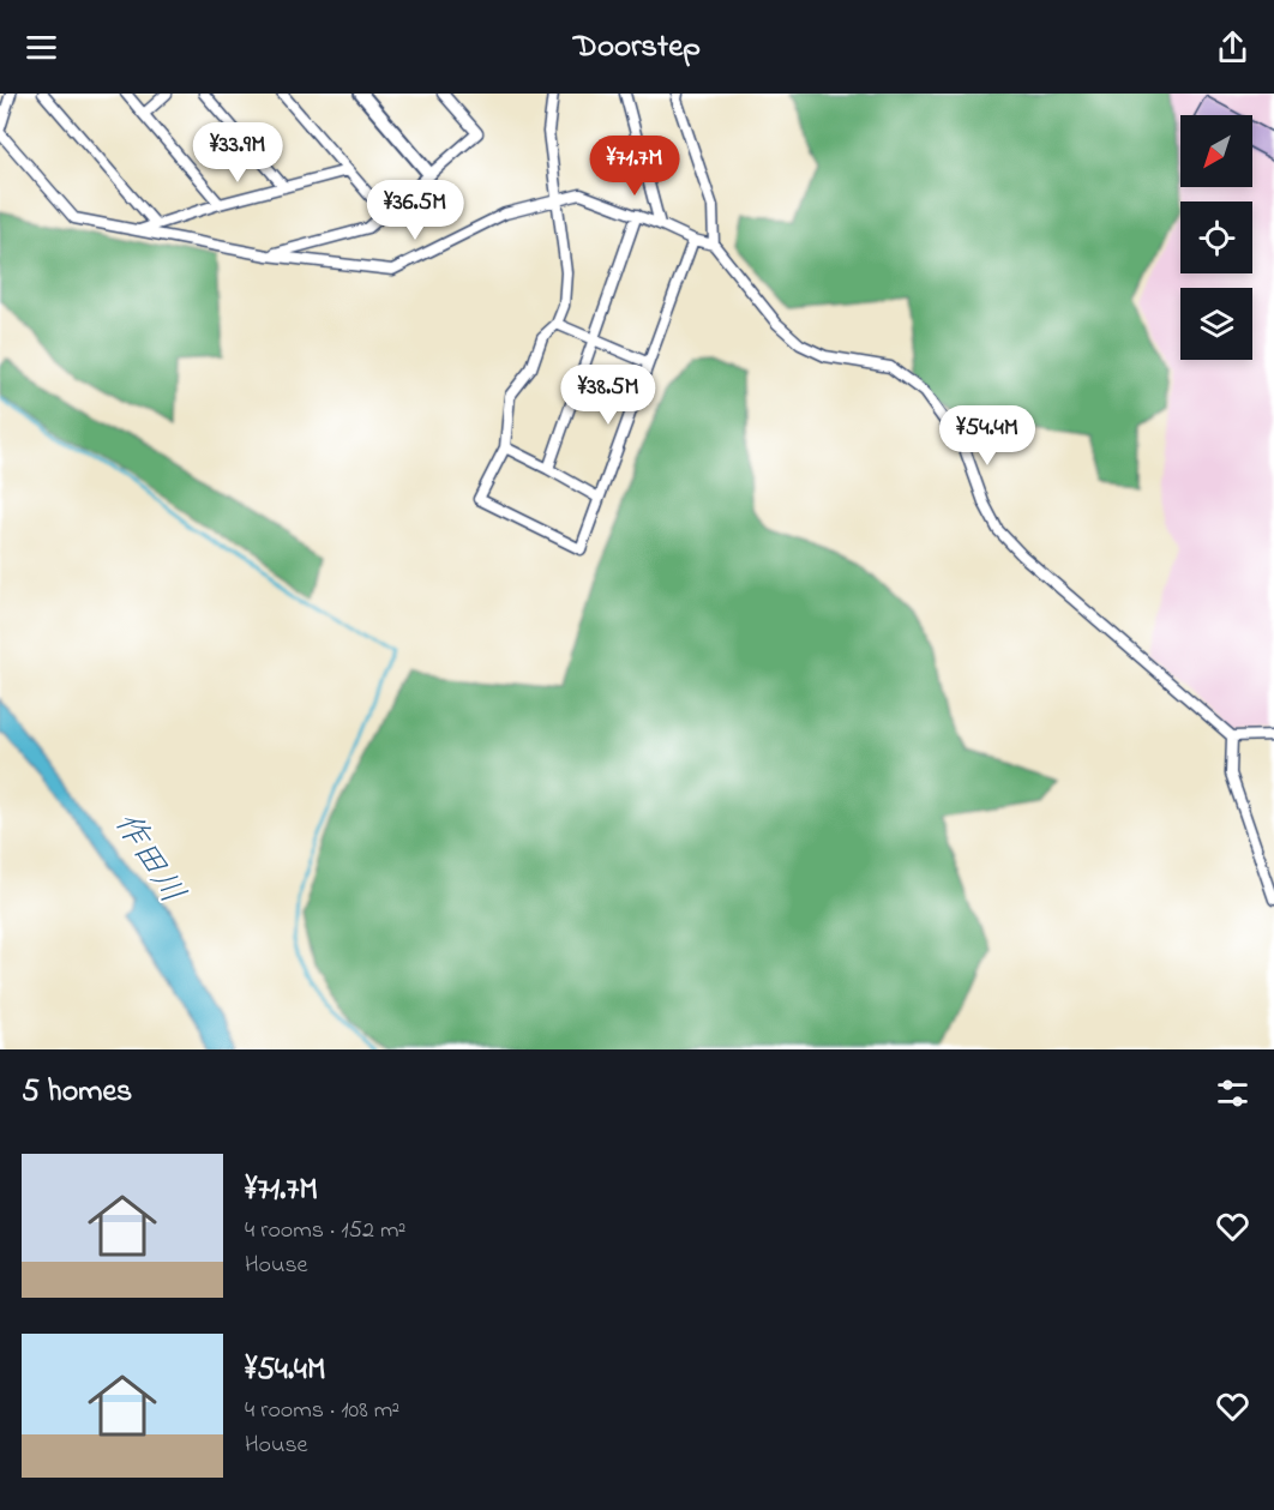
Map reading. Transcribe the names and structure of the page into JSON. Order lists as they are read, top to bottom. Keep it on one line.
{"water":["作田川"],"north":"bottom left","page":{"header":"Doorstep","price":["¥33.9M","¥71.7M","¥36.5M","¥38.5M","¥54.4M"],"heading":"5 homes","list":[{"name":"¥71.7M","note":"4 rooms · 152 m² · House"},{"name":"¥54.4M","note":"4 rooms · 108 m² · House"}]}}
